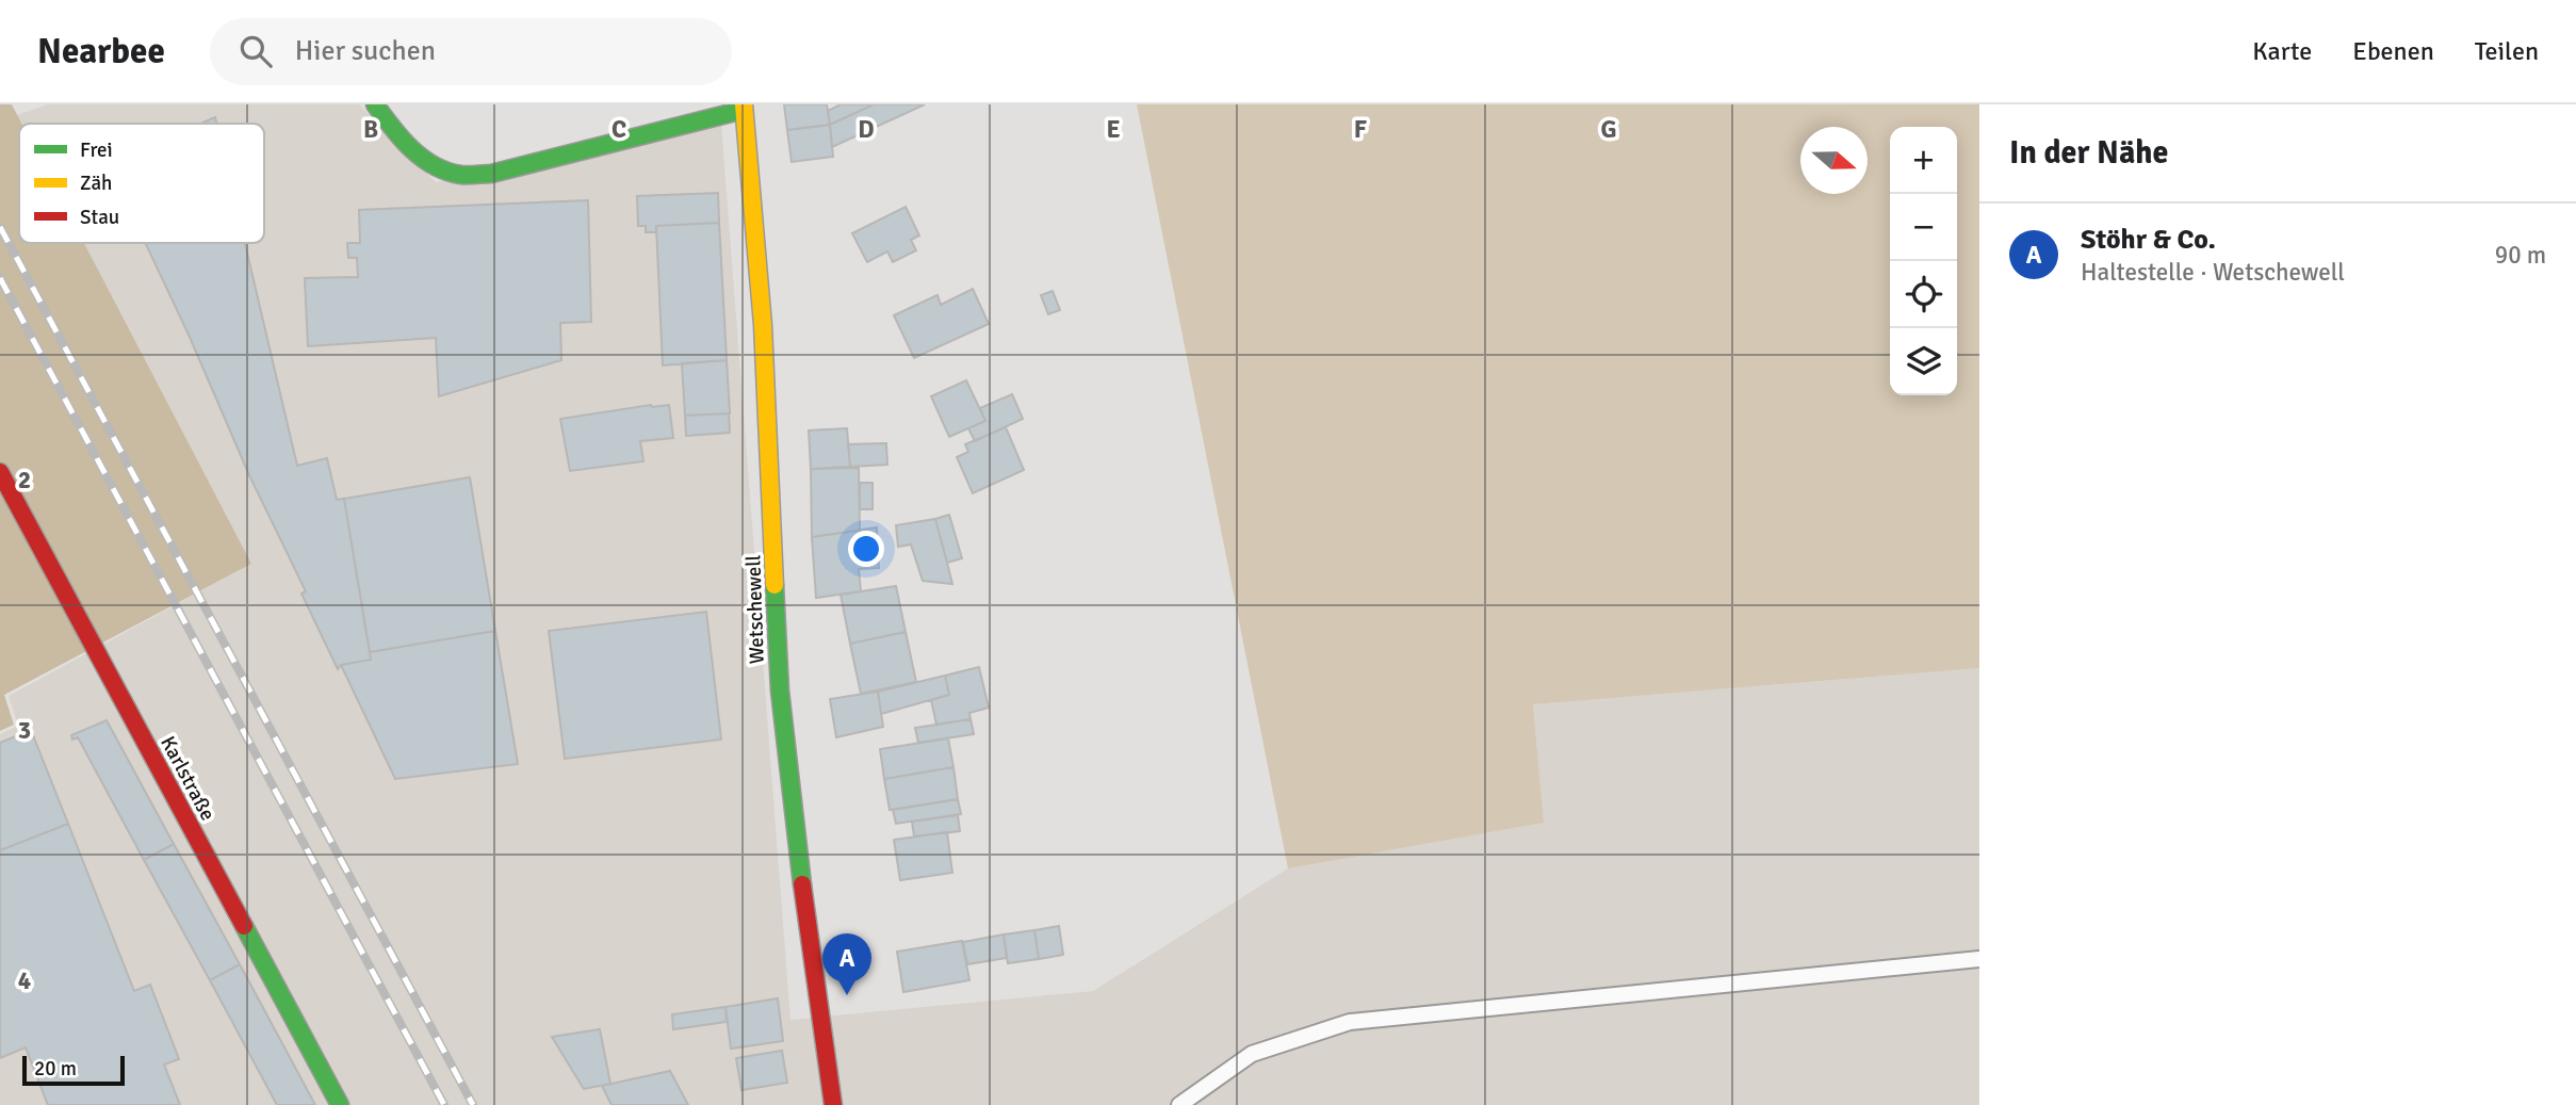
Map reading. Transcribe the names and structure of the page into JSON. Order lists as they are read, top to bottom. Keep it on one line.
{"streets":{"street":["Wetschewell","Karlstraße"]},"legend":["Frei","Zäh","Stau"],"scale_bar":"20 m","north":"right","page":{"header":"Nearbee","search":"Hier suchen","nav":["Karte","Ebenen","Teilen"],"heading":"In der Nähe","map_buttons":["+","−"],"list":[{"mark":"A","name":"Stöhr & Co.","note":"Haltestelle · Wetschewell","value":"90 m"}],"pins":"A","scale":"20 m"},"grid":{"columns":["B","C","D","E","F","G"],"rows":["2","3","4"]}}
